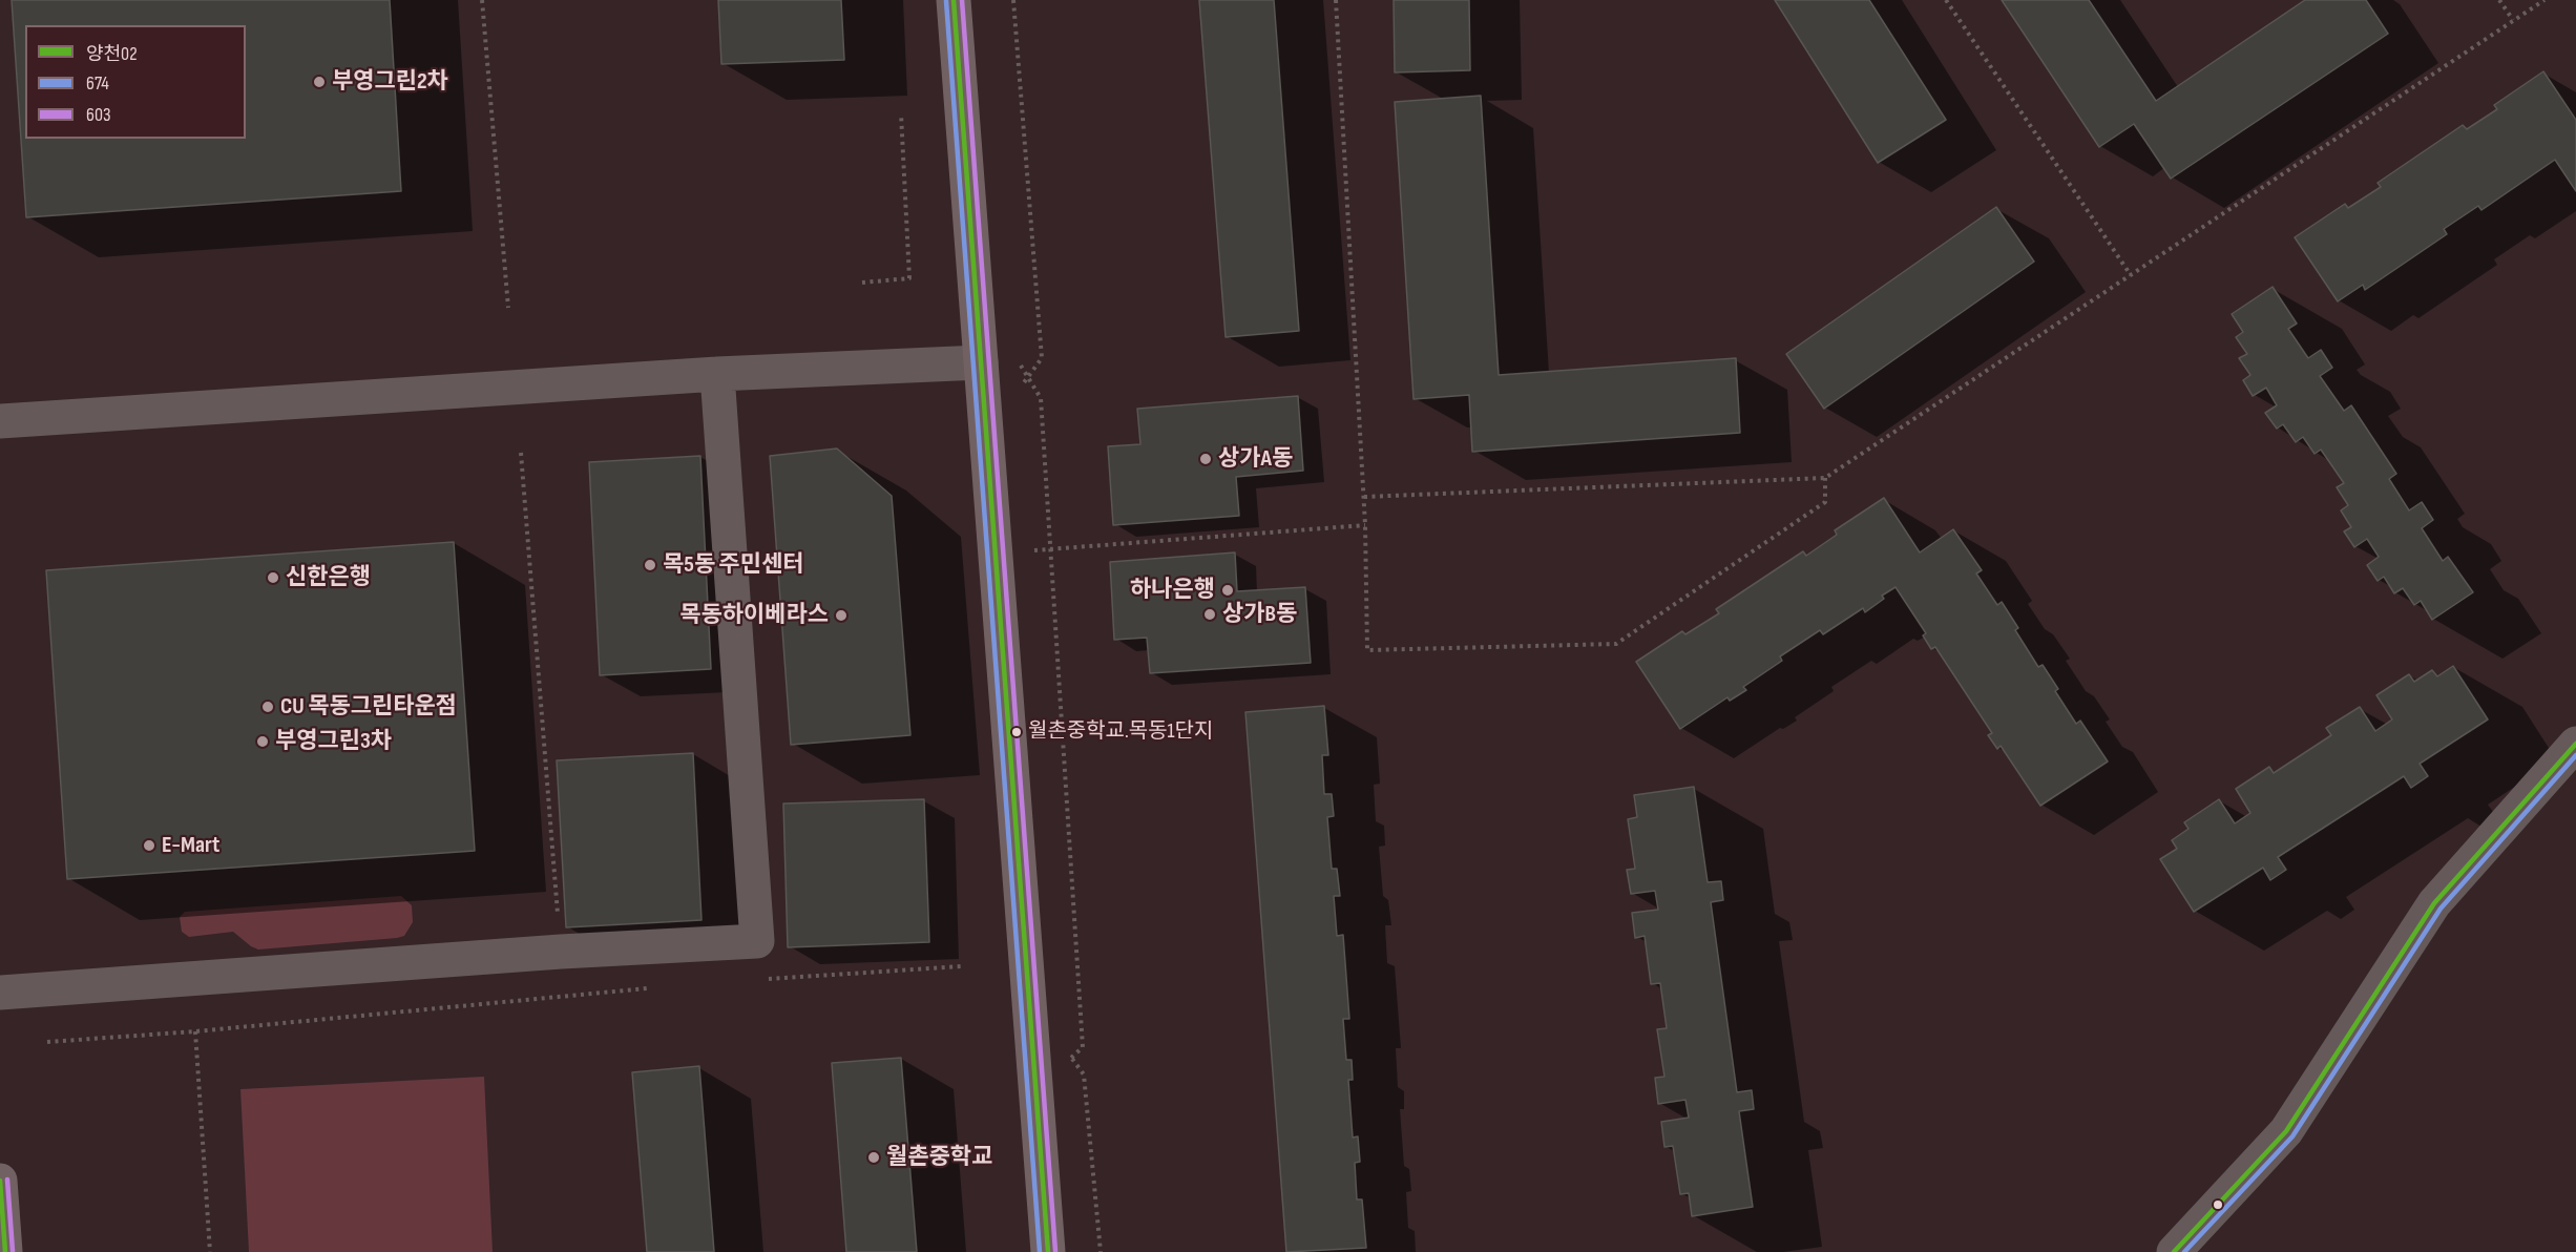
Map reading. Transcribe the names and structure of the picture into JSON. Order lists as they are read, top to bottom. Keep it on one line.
{"places":["부영그린2차","상가A동","목5동 주민센터","신한은행","하나은행","상가B동","목동하이베라스","CU 목동그린타운점","월촌중학교.목동1단지","부영그린3차","E-Mart","월촌중학교"],"lines":["transit line 양천02","transit line 603","transit line 674"],"legend":["양천02","674","603"]}
